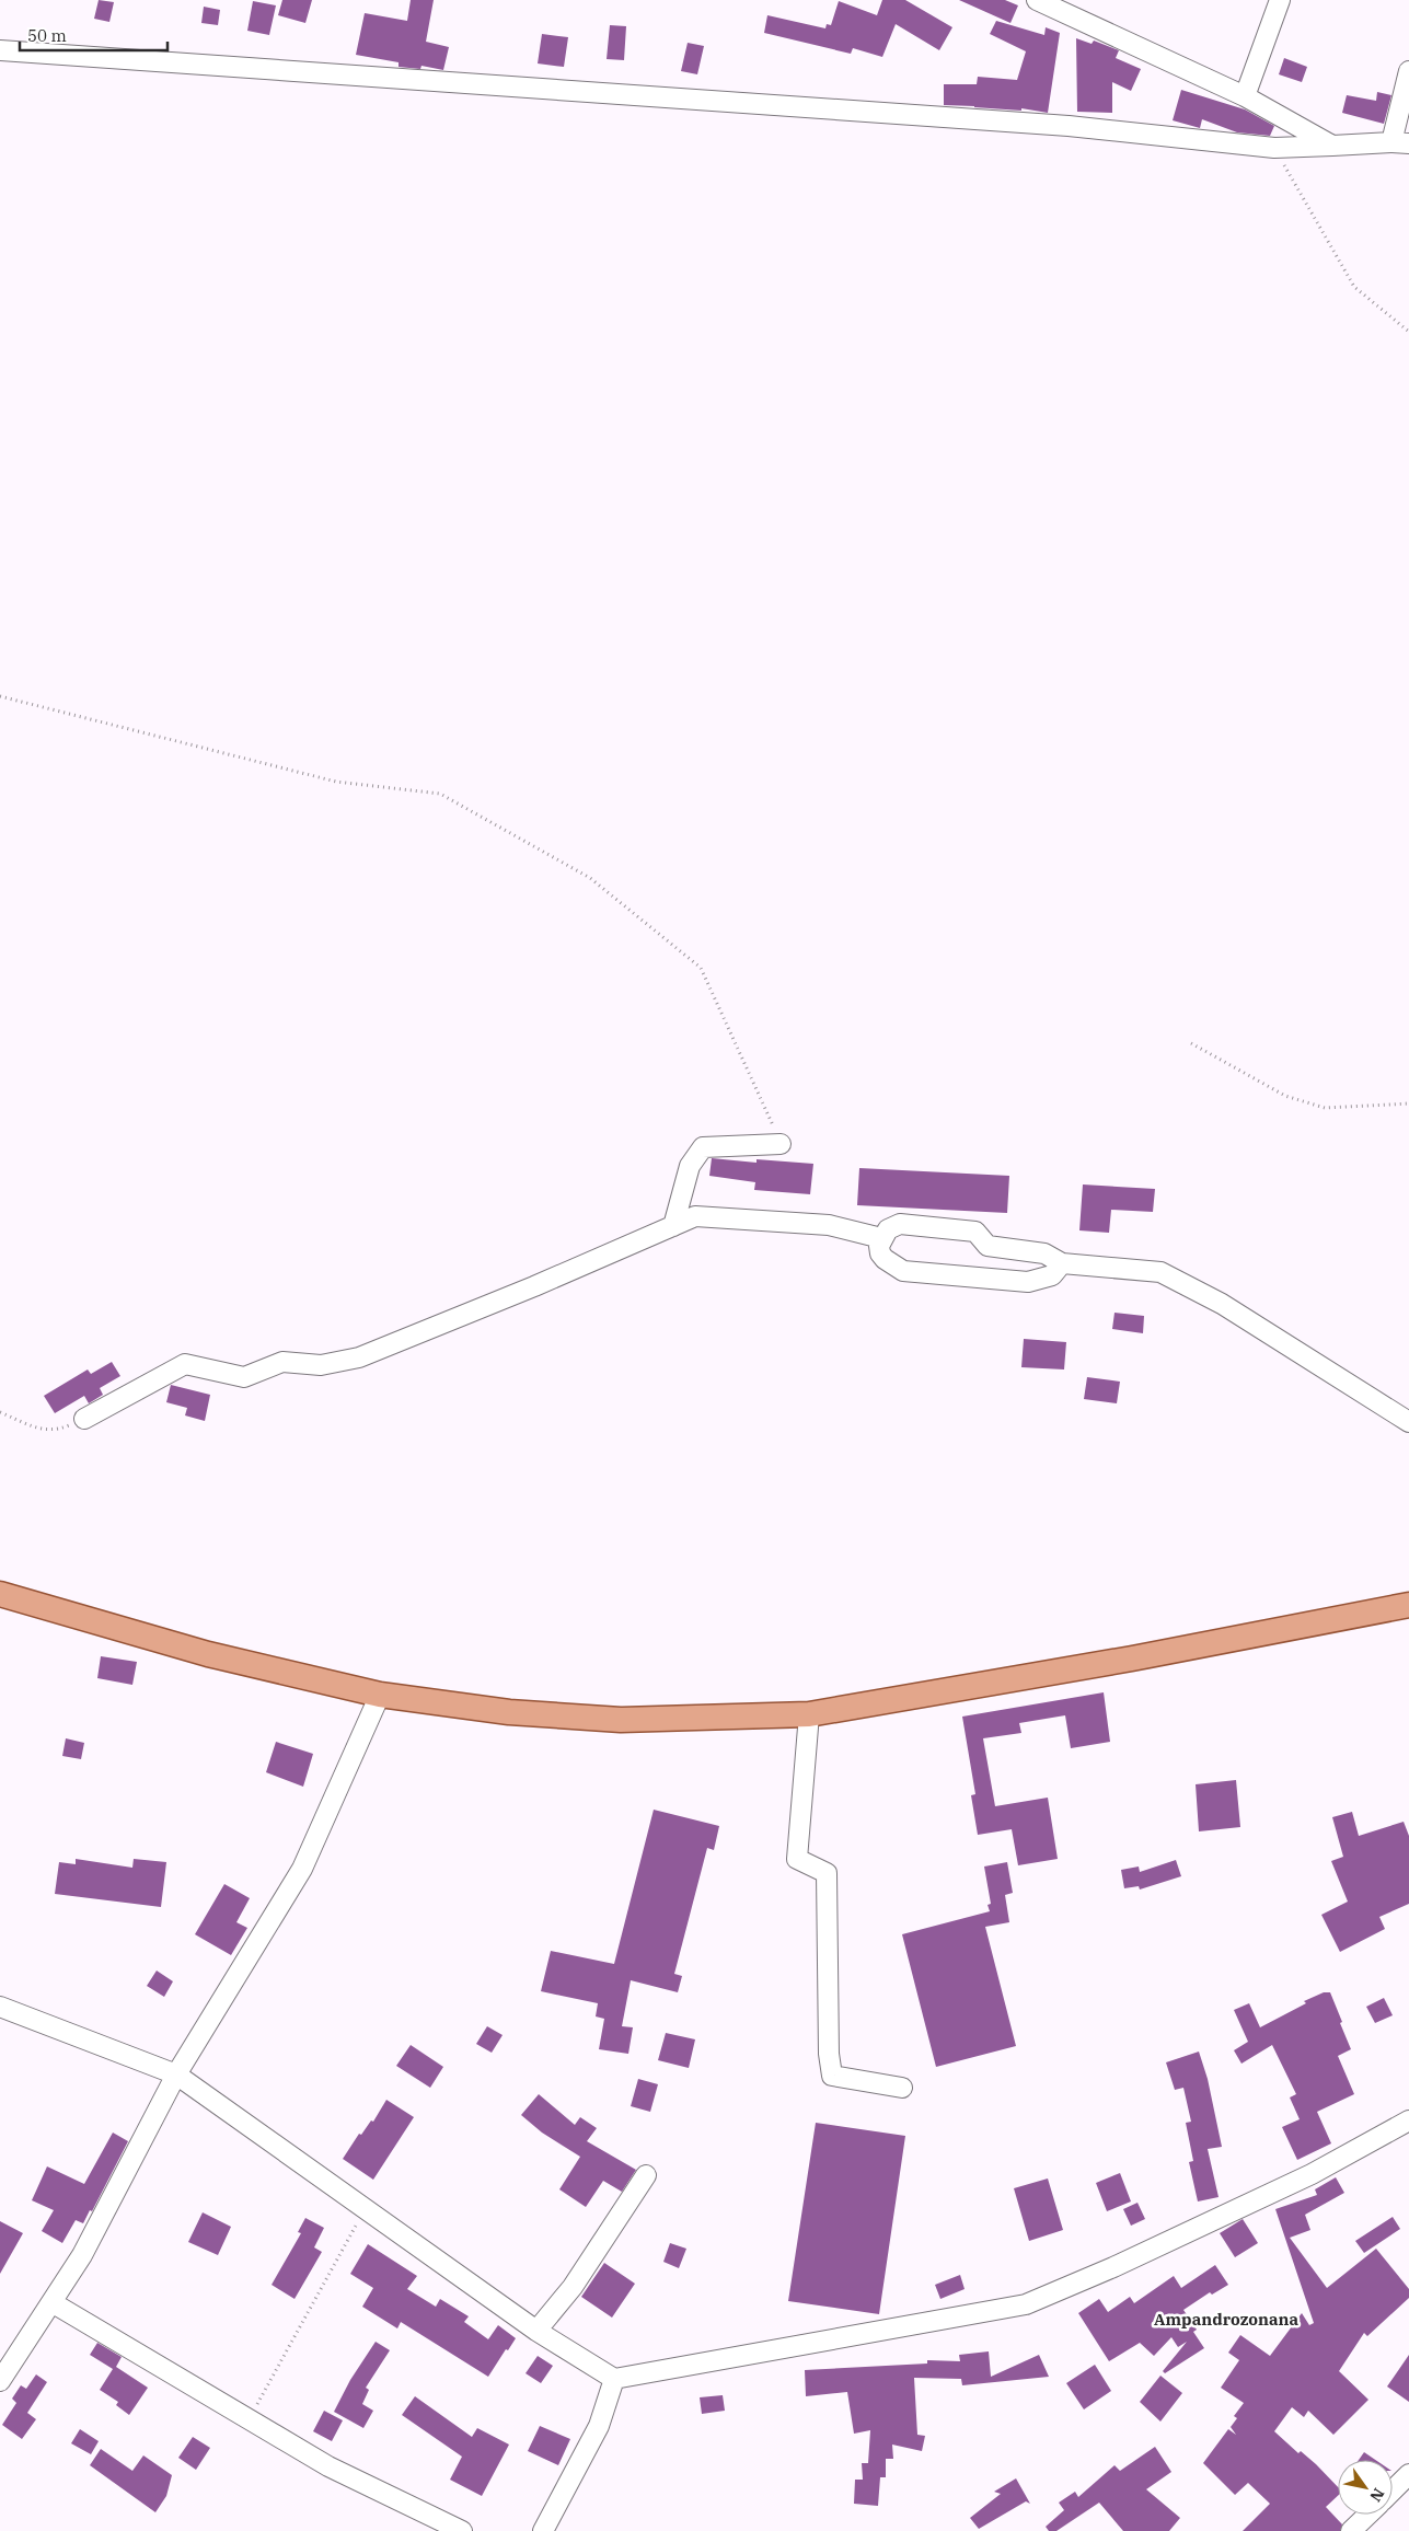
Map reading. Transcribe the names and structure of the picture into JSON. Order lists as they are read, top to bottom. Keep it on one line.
{"districts":["Ampandrozonana"],"scale_bar":"50 m","north":"bottom right"}
